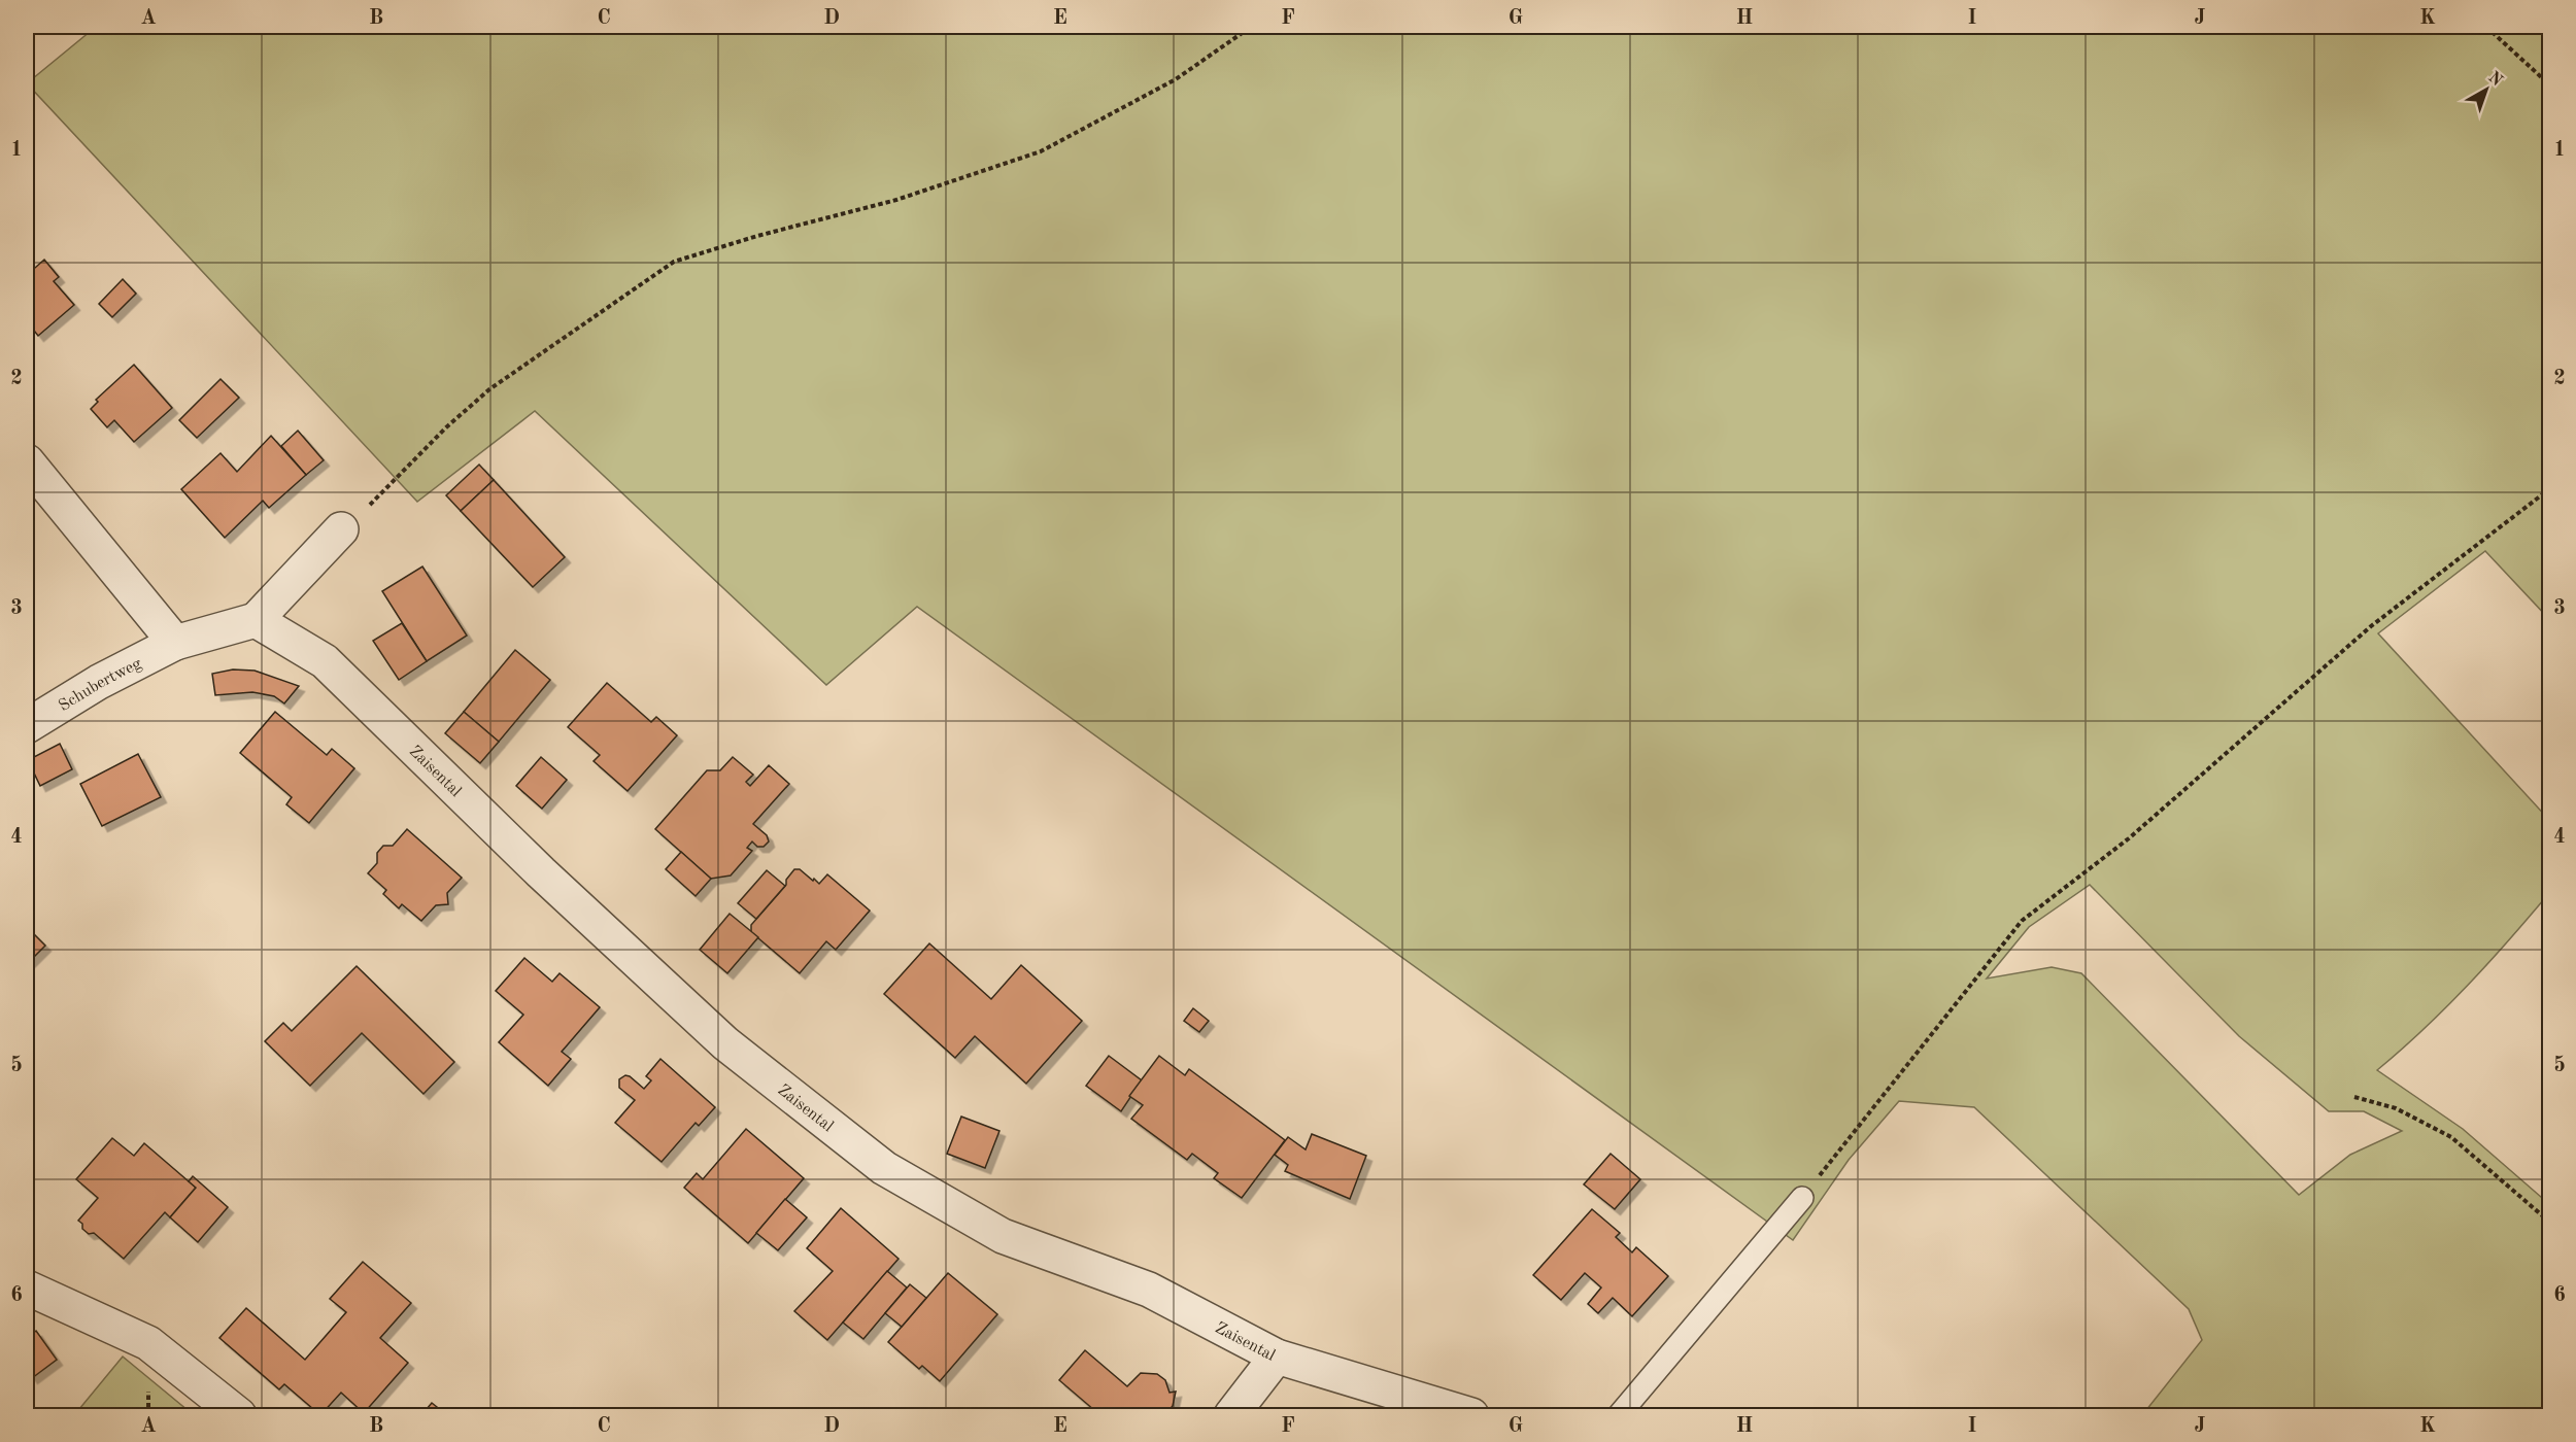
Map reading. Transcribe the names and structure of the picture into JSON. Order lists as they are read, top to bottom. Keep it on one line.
{"streets":{"street":["Schubertweg","Zaisental"]},"north":"top right","grid":{"columns":["A","B","C","D","E","F","G","H","I","J","K"],"rows":["1","2","3","4","5","6"]}}
